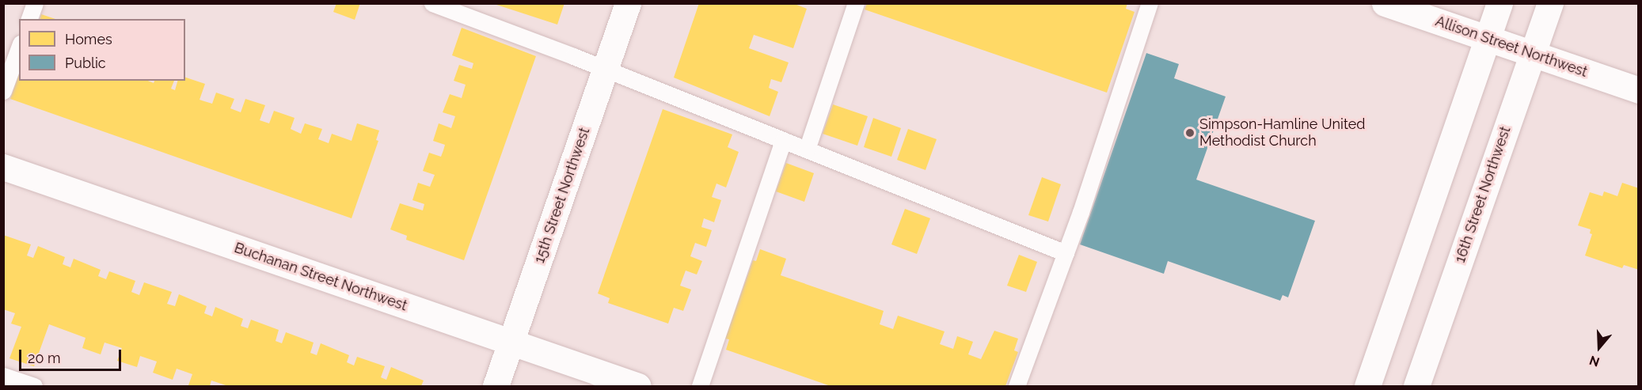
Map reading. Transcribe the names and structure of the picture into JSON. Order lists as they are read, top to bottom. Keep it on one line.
{"streets":{"street":["Allison Street Northwest","16th Street Northwest","15th Street Northwest","Buchanan Street Northwest"]},"crossings":[["Allison Street Northwest","16th Street Northwest"],["15th Street Northwest","Buchanan Street Northwest"]],"places":["Simpson-Hamline United Methodist Church"],"legend":["Homes","Public"],"scale_bar":"20 m","north":"bottom"}
